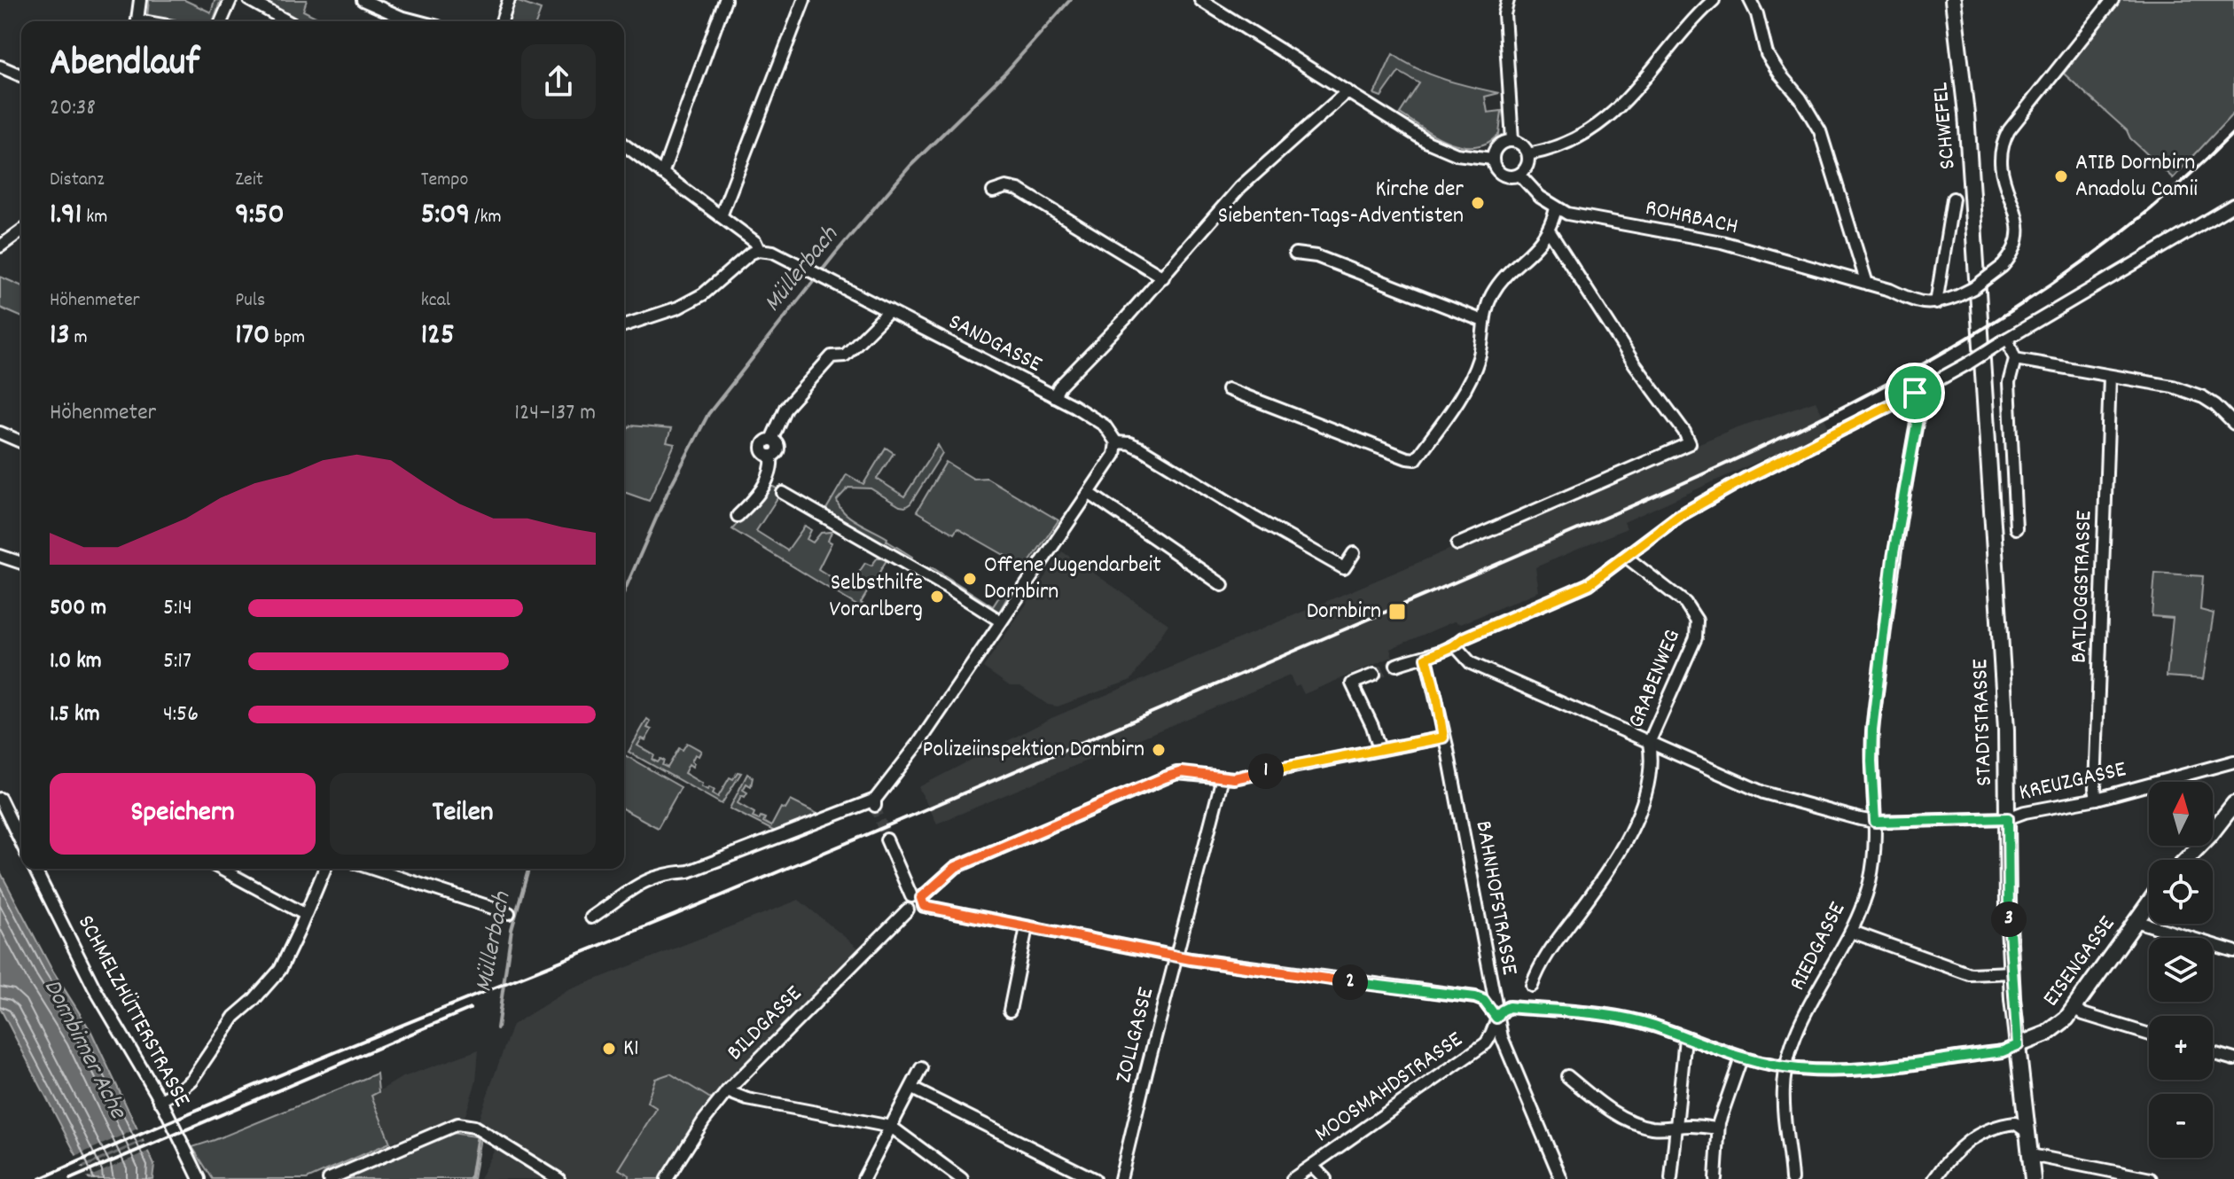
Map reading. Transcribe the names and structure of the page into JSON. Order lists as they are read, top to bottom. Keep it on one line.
{"streets":{"main road":["SCHWEFEL","STADTSTRASSE","EISENGASSE"],"street":["ROHRBACH","SANDGASSE","BATLOGGSTRASSE","GRABENWEG","KREUZGASSE","BAHNHOFSTRASSE","RIEDGASSE","SCHMELZHÜTTERSTRASSE","BILDGASSE","ZOLLGASSE","MOOSMAHDSTRASSE"]},"crossings":[["SCHWEFEL","STADTSTRASSE"],["ROHRBACH","SANDGASSE"],["BATLOGGSTRASSE","KREUZGASSE"],["GRABENWEG","KREUZGASSE"],["STADTSTRASSE","KREUZGASSE"],["STADTSTRASSE","EISENGASSE"],["KREUZGASSE","RIEDGASSE"],["BAHNHOFSTRASSE","MOOSMAHDSTRASSE"]],"water":["Müllerbach","Dornbirner Ache"],"places":{"other":["ATIB Dornbirn Anadolu Camii","Kirche der Siebenten-Tags-Adventisten","Offene Jugendarbeit Dornbirn","Selbsthilfe Vorarlberg","Polizeiinspektion Dornbirn","K1"],"transit":["Dornbirn"]},"north":"top","page":{"heading":["Abendlauf","20:38"],"stats":[["Distanz","1.91 km"],["Zeit","9:50"],["Tempo","5:09 /km"],["Höhenmeter","13 m"],["Puls","170 bpm"],["kcal","125"]],"chart":["Höhenmeter","124–137 m"],"list":[{"name":"500 m","note":"5:14"},{"name":"1.0 km","note":"5:17"},{"name":"1.5 km","note":"4:56"}],"pins":["1","3","2"],"buttons":["Speichern","Teilen"],"map_buttons":["+","−"]}}
